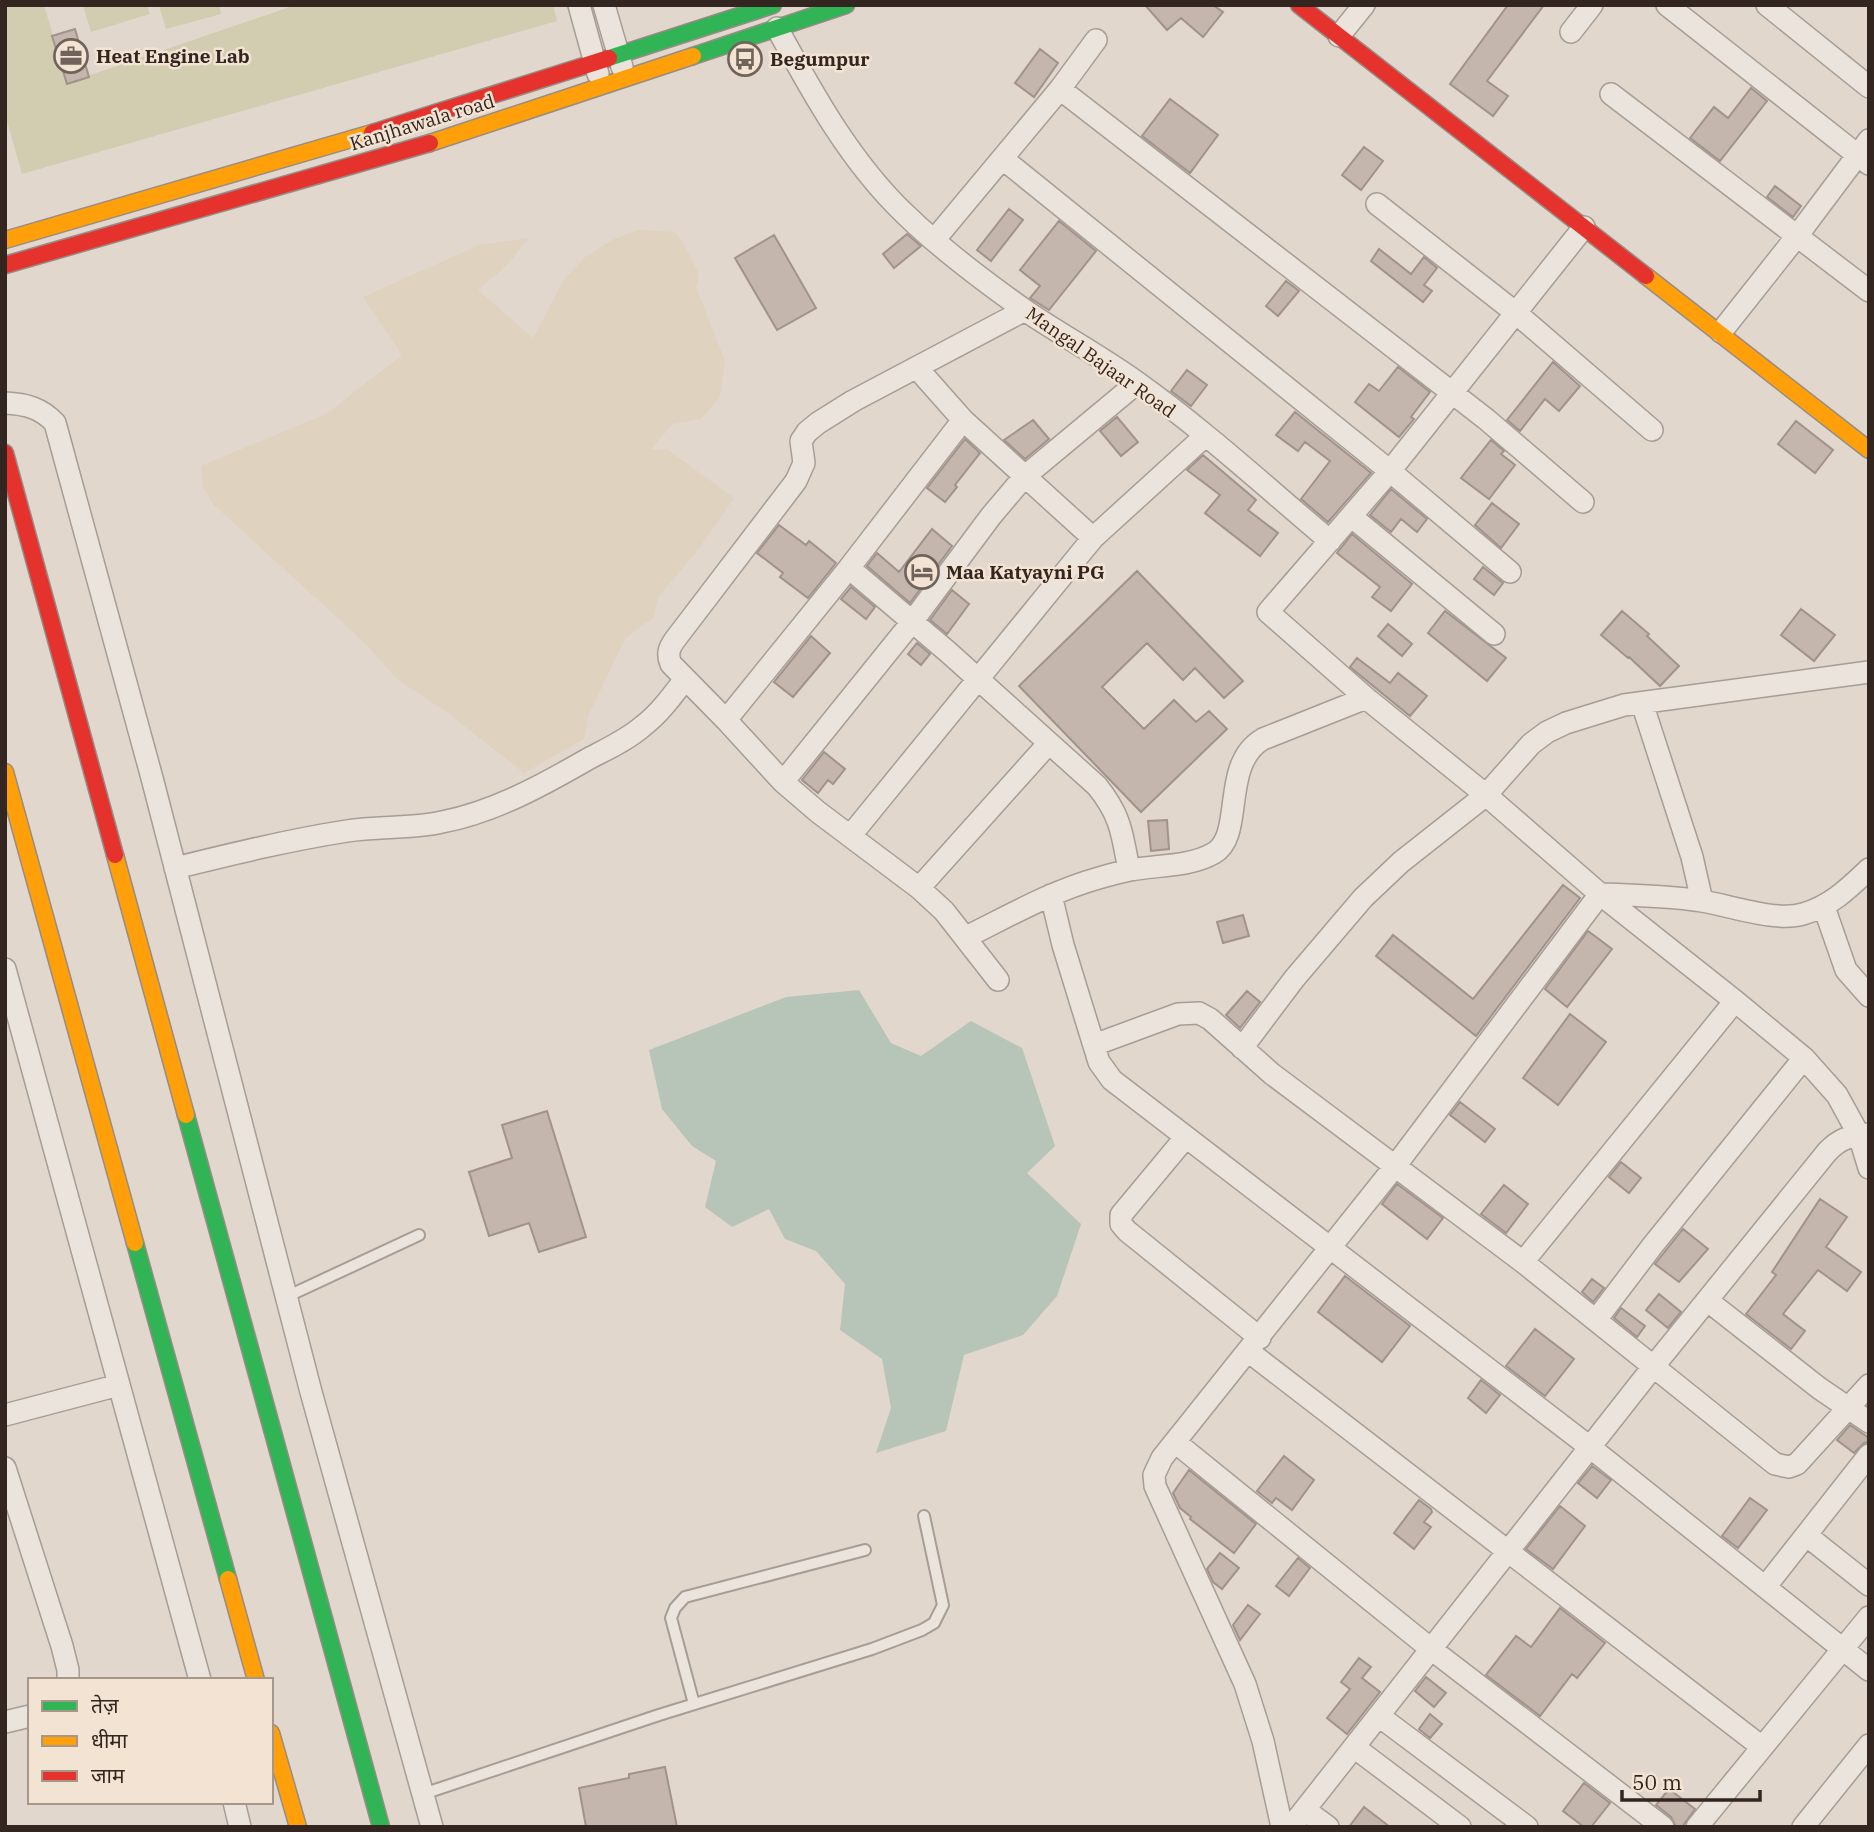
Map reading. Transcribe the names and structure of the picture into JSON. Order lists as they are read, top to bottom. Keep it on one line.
{"streets":{"street":["Kanjhawala road","Mangal Bajaar Road"]},"crossings":[["Kanjhawala road","Mangal Bajaar Road"]],"places":{"office":["Heat Engine Lab"],"bus stop":["Begumpur"],"hotel":["Maa Katyayni PG"]},"legend":["तेज़","धीमा","जाम"],"scale_bar":"50 m"}
